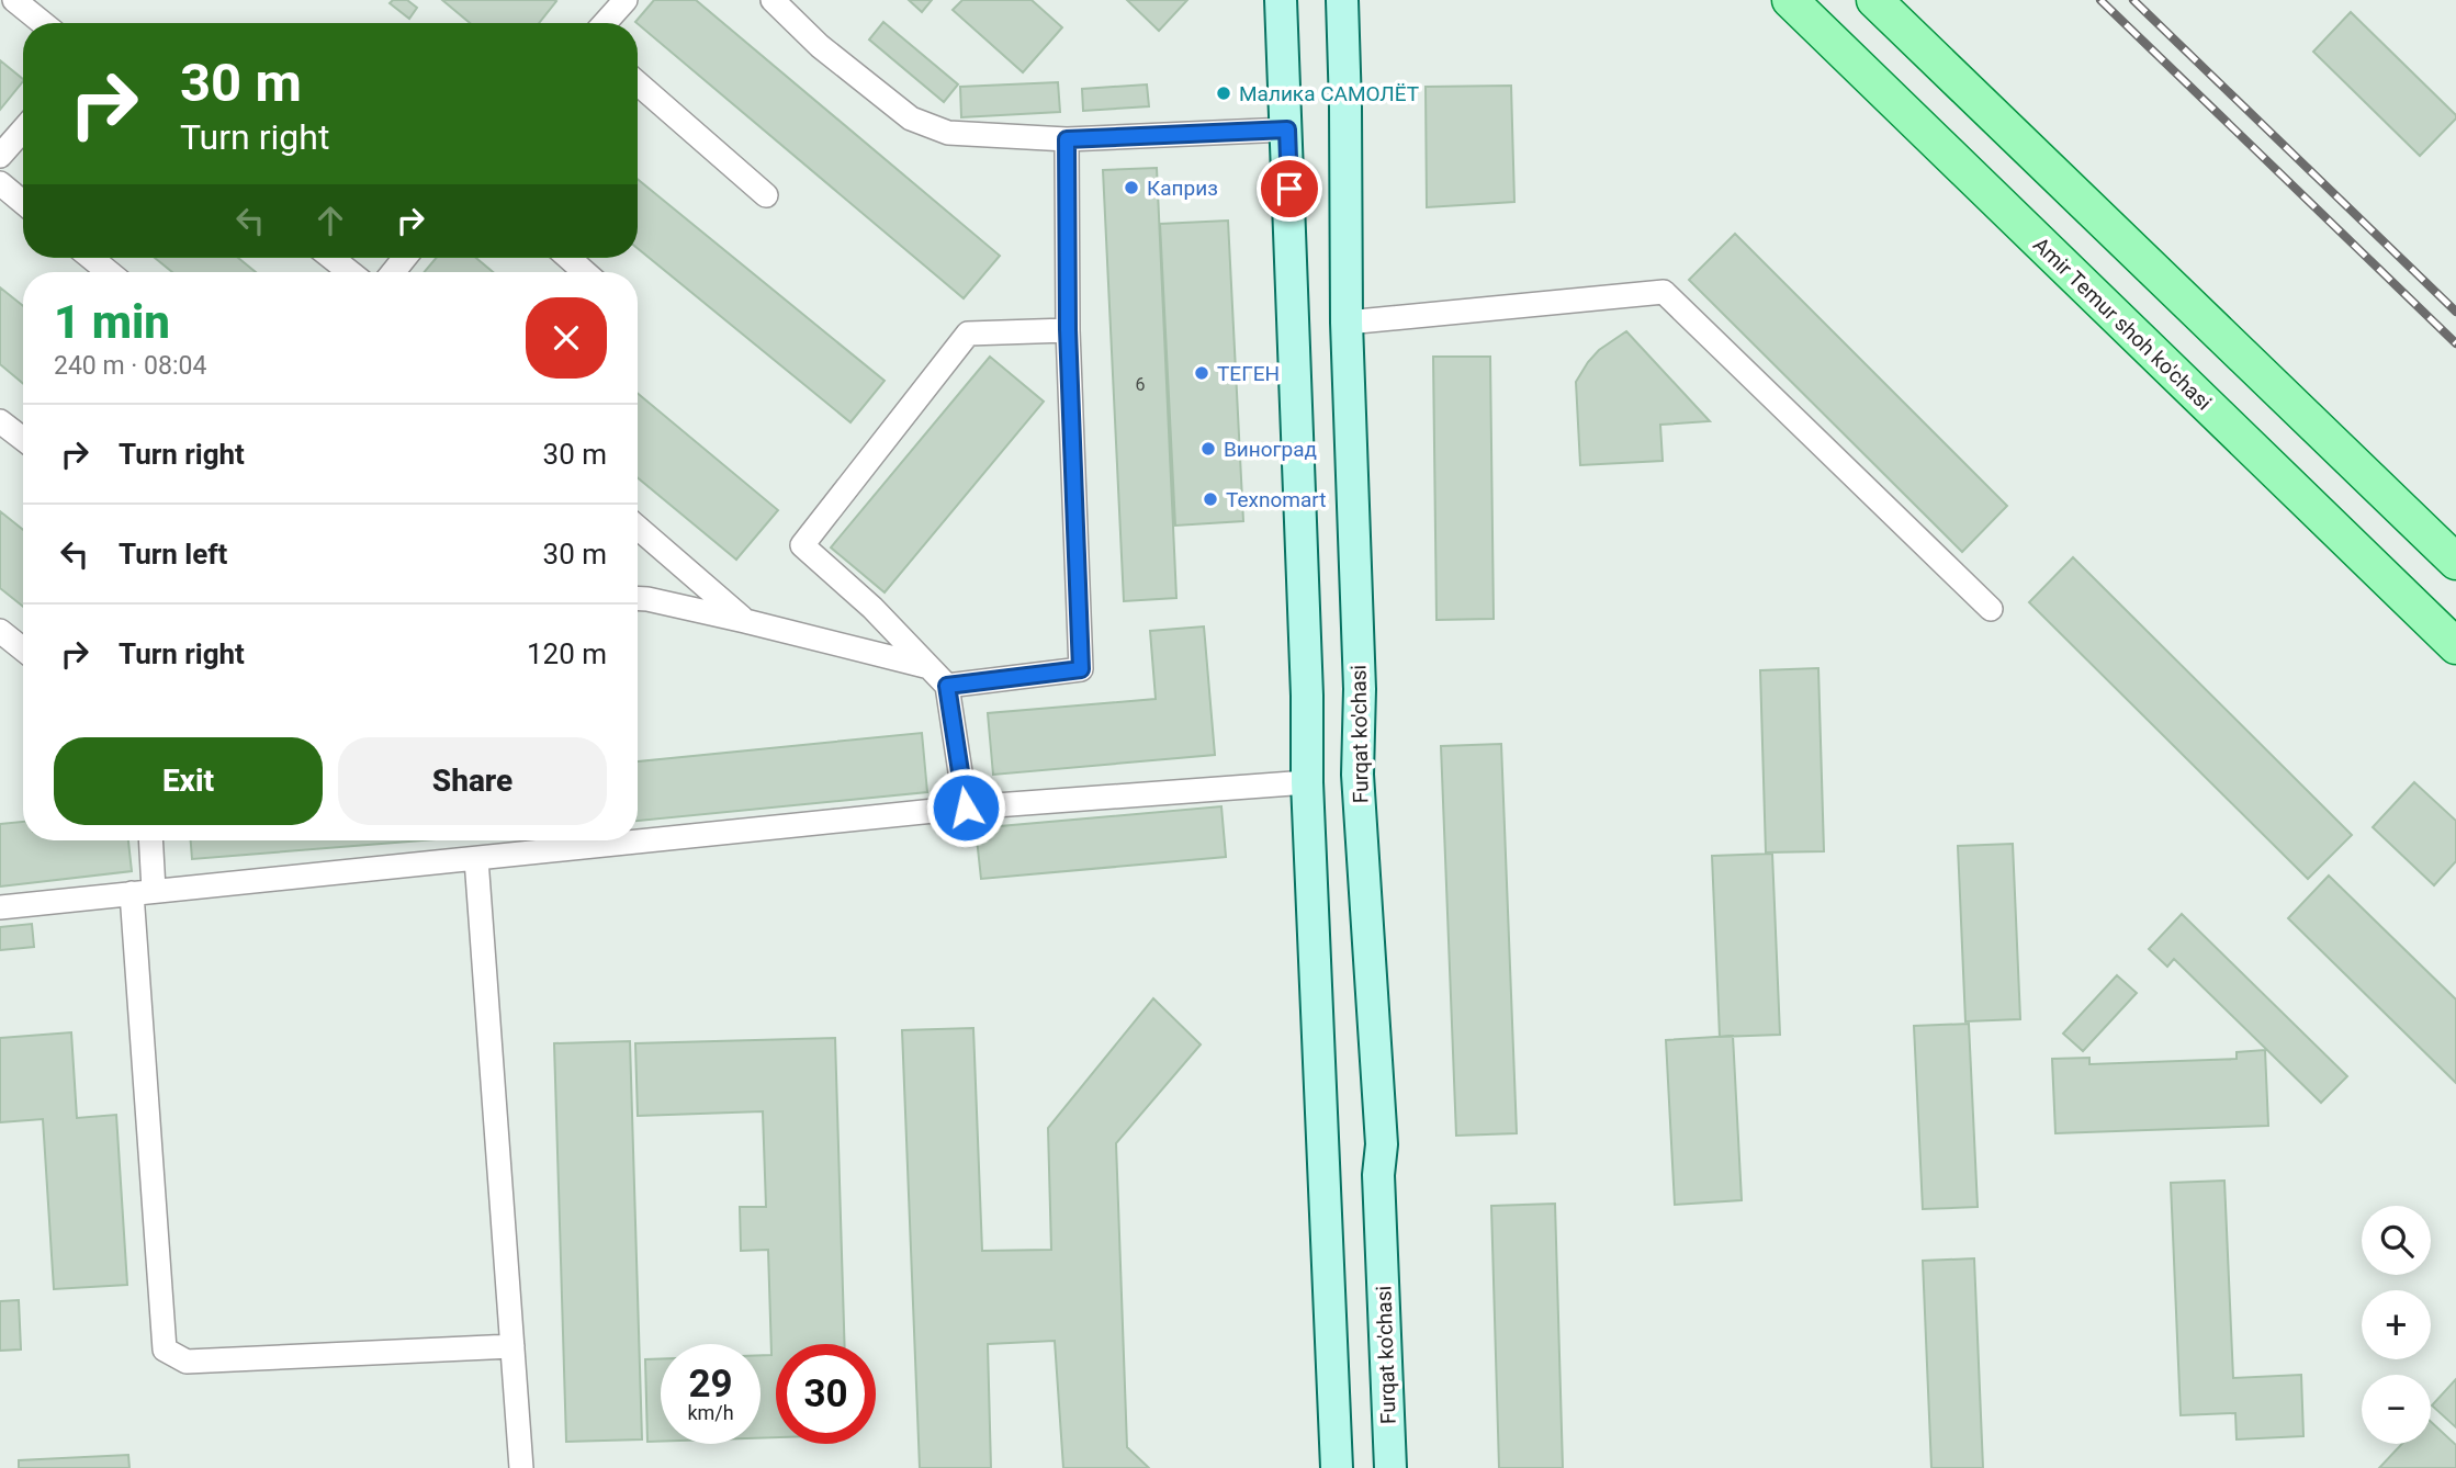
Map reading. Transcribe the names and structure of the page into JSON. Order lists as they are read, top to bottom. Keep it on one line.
{"streets":{"main road":["Amir Temur shoh ko'chasi","Furqat ko'chasi"]},"places":["Малика САМОЛЁТ","Каприз","ТЕГЕН","Виноград","Texnomart"],"house_numbers":["6"],"page":{"turn":["30 m","Turn right"],"heading":["1 min","240 m · 08:04"],"list":[{"name":"Turn right","value":"30 m"},{"name":"Turn left","value":"30 m"},{"name":"Turn right","value":"120 m"}],"buttons":["Exit","Share"],"map_buttons":["+","−"],"speed":"29 km/h","limit":"30"}}
